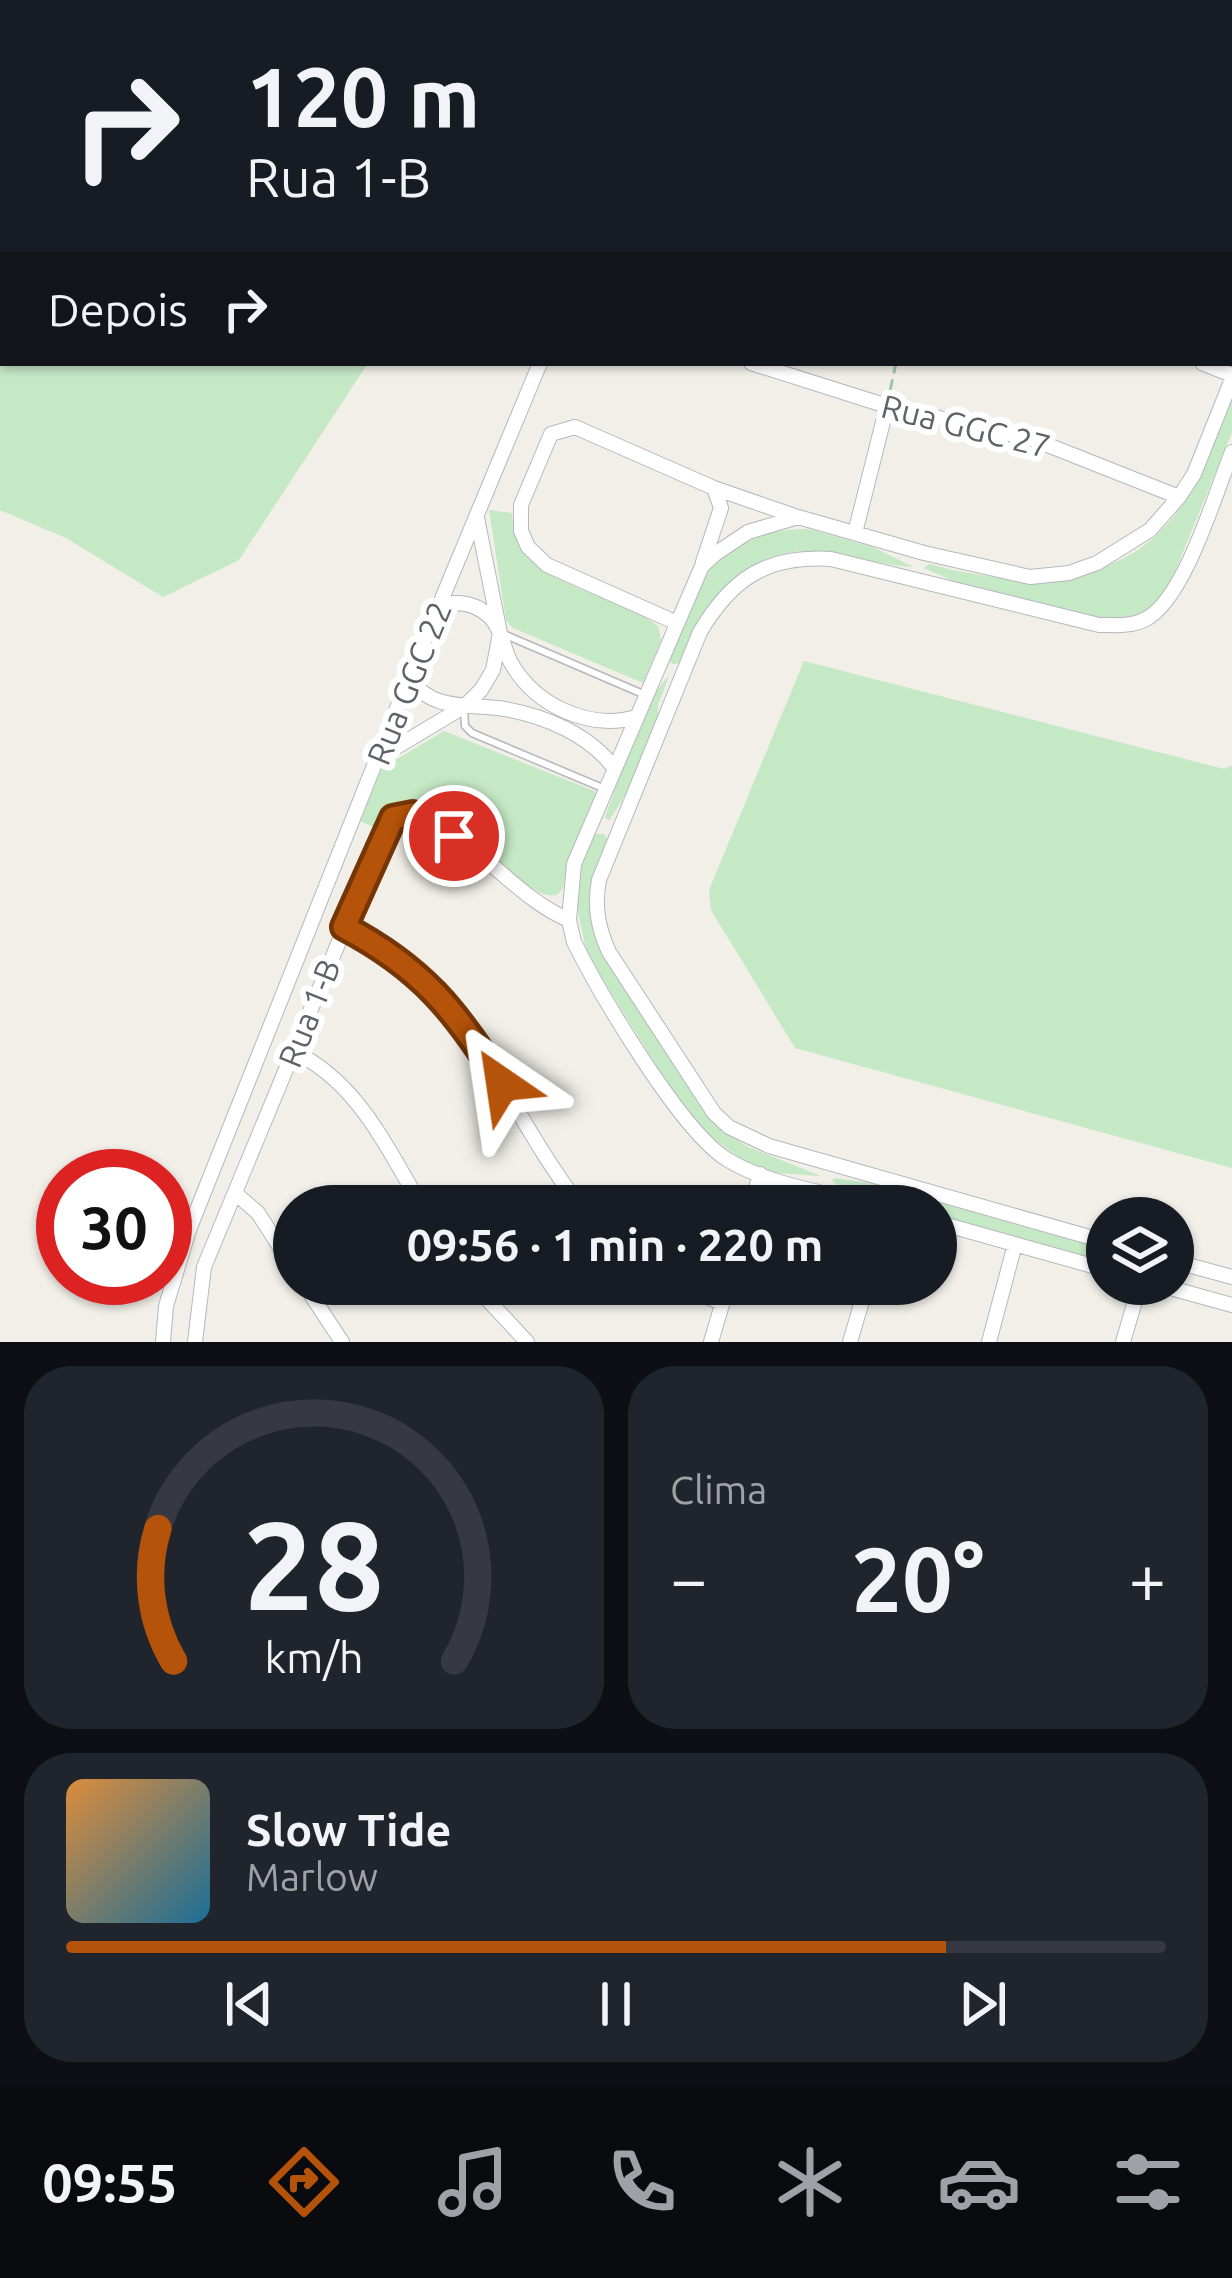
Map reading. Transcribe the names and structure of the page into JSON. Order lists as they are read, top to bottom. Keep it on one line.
{"streets":{"street":["Rua GGC 27","Rua GGC 22","Rua 1-B"]},"page":{"turn":["120 m","Rua 1-B"],"then":"Depois","limit":"30","trip":"09:56 · 1 min · 220 m","tile":"Clima","heat":["−","20°","+"],"song":["Slow Tide","Marlow"],"tabs":"09:55","gauge":["28","km/h"]}}
